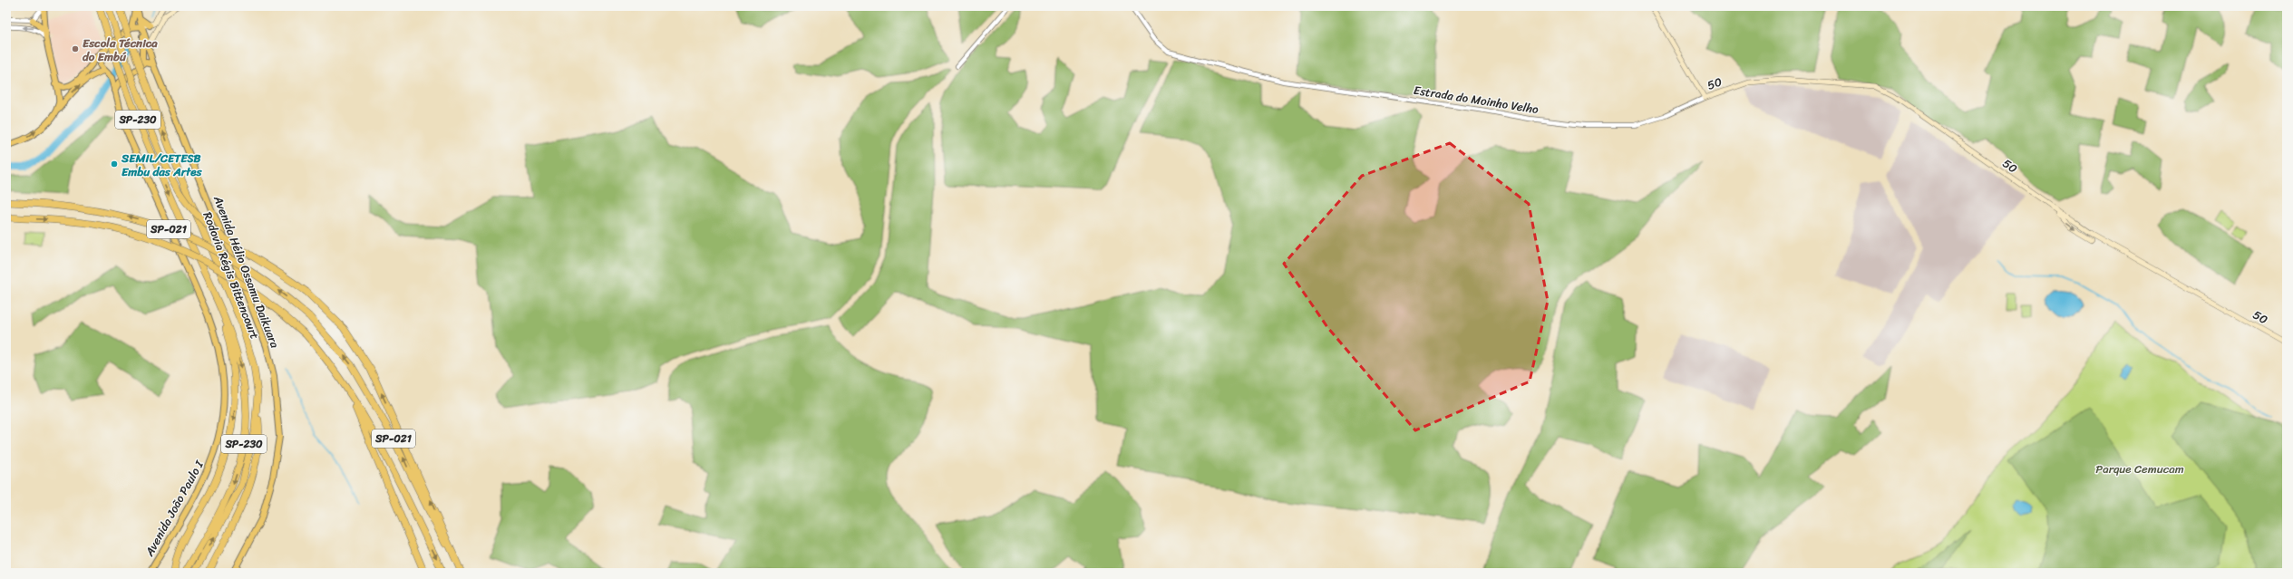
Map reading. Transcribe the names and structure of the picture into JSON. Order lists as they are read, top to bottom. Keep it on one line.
{"streets":{"highway":["SP-230","SP-021","Rodovia Régis Bittencourt"],"main road":["50","Avenida Hélio Ossamu Daikuara","Avenida João Paulo I"],"street":["Estrada do Moinho Velho"]},"crossings":[["50","Estrada do Moinho Velho"]],"parks":["Parque Cemucam"],"places":["Escola Técnica do Embú","SEMIL/CETESB Embu das Artes"]}
